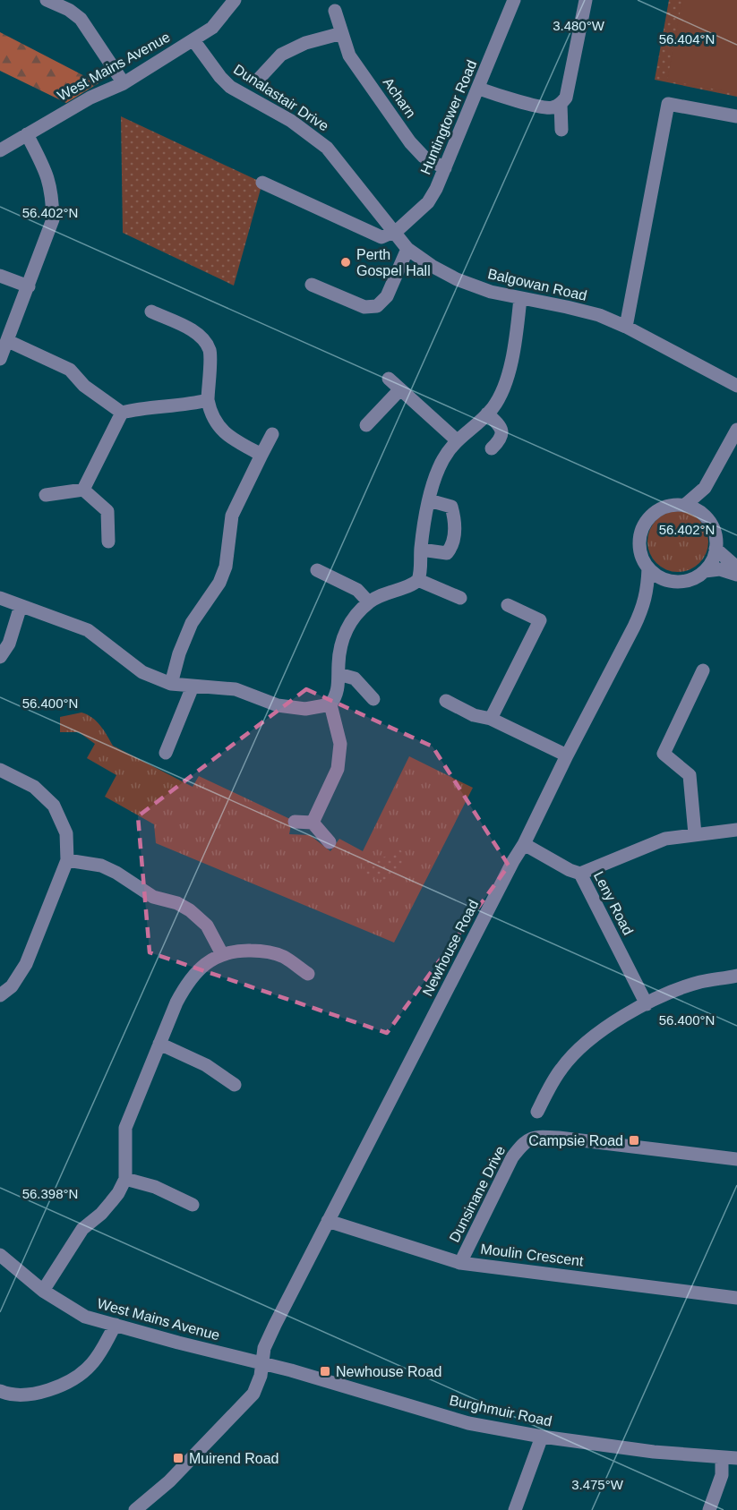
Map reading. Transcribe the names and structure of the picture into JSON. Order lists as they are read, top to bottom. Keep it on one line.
{"streets":{"street":["West Mains Avenue","Dunalastair Drive","Acharn","Huntingtower Road","Balgowan Road","Leny Road","Newhouse Road","Dunsinane Drive","Moulin Crescent","Burghmuir Road"]},"crossings":[["West Mains Avenue","Dunalastair Drive"],["West Mains Avenue","Newhouse Road"],["West Mains Avenue","Burghmuir Road"],["Dunalastair Drive","Huntingtower Road"],["Dunalastair Drive","Balgowan Road"],["Acharn","Huntingtower Road"],["Huntingtower Road","Balgowan Road"],["Leny Road","Newhouse Road"],["Newhouse Road","Moulin Crescent"],["Newhouse Road","Burghmuir Road"],["Dunsinane Drive","Moulin Crescent"]],"places":{"other":["Perth Gospel Hall"],"transit":["Campsie Road","Newhouse Road","Muirend Road"]},"coordinates":["3.480°W","56.404°N","56.402°N","56.400°N","56.398°N","3.475°W"]}
